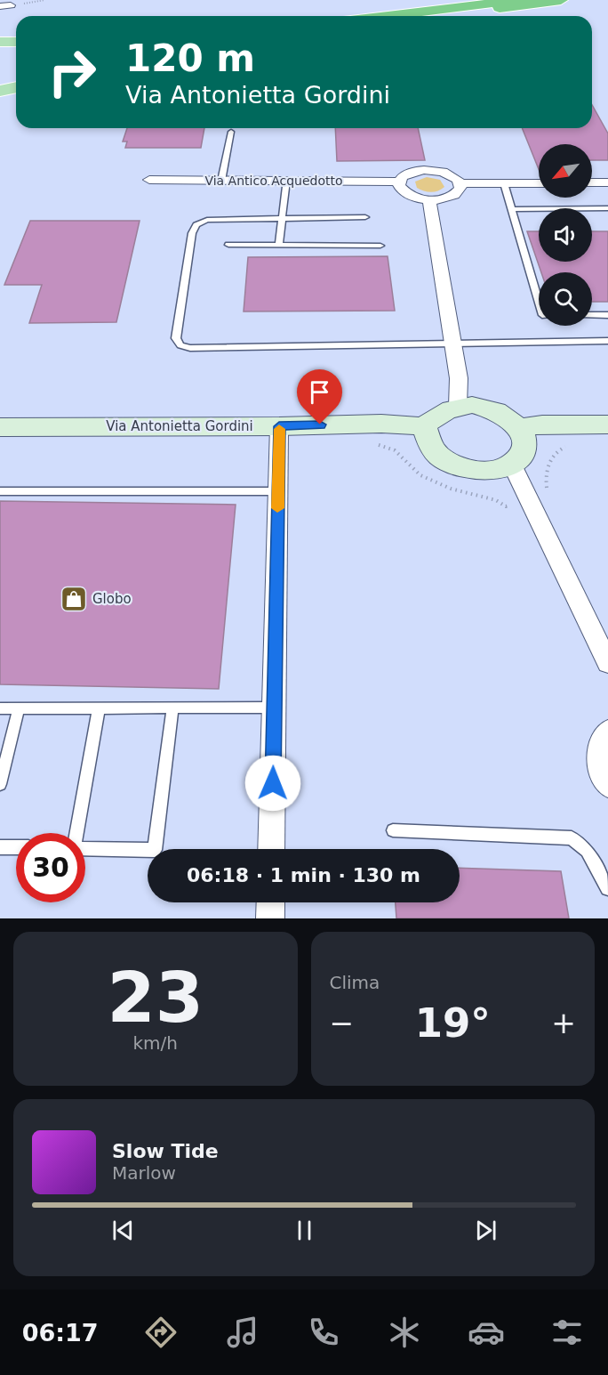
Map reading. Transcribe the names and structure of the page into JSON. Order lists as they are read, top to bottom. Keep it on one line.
{"streets":{"street":["Via Antico Acquedotto","Via Antonietta Gordini"]},"places":{"shop":["Globo"]},"north":"bottom left","page":{"turn":["120 m","Via Antonietta Gordini"],"limit":"30","trip":"06:18 · 1 min · 130 m","tile":[["23","km/h"],"Clima"],"heat":["−","19°","+"],"song":["Slow Tide","Marlow"],"tabs":"06:17"}}
